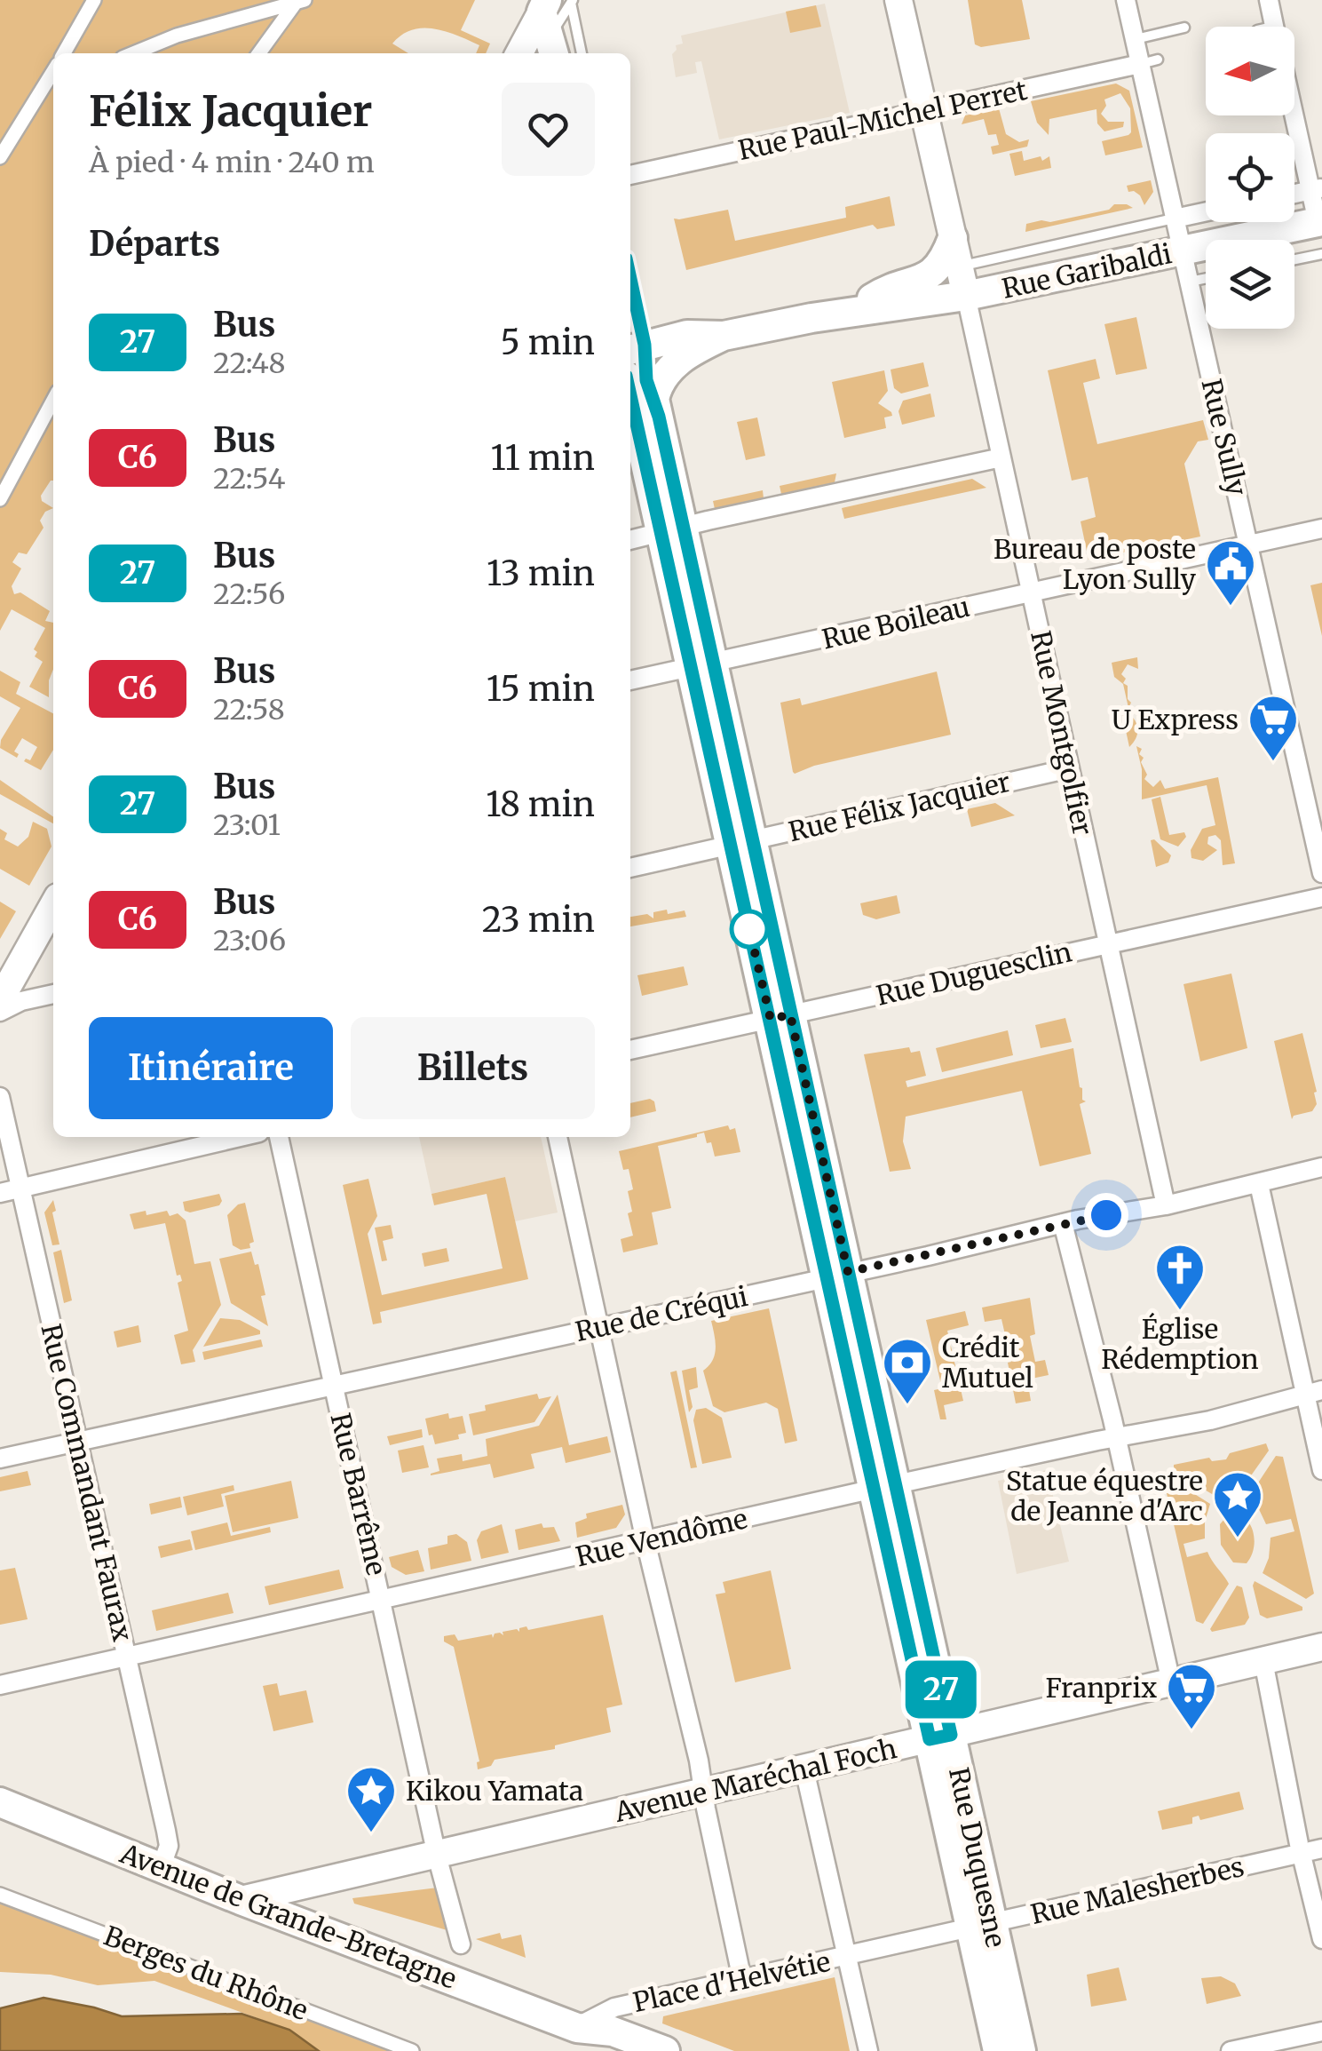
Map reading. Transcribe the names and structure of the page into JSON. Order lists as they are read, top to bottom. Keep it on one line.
{"streets":{"main road":["Rue Garibaldi","Rue Montgolfier","Avenue Maréchal Foch","Rue Duquesne","Avenue de Grande-Bretagne"],"street":["Rue Paul-Michel Perret","Rue Sully","Rue Boileau","Rue Félix Jacquier","Rue Duguesclin","Rue de Créqui","Rue Commandant Faurax","Rue Barrême","Rue Vendôme","Rue Malesherbes","Berges du Rhône","Place d'Helvétie"]},"crossings":[["Rue Paul-Michel Perret","Rue Sully"],["Rue Paul-Michel Perret","Rue Montgolfier"],["Rue Garibaldi","Rue Sully"],["Rue Garibaldi","Rue Montgolfier"],["Rue Garibaldi","Rue Duquesne"],["Rue Sully","Rue Boileau"],["Rue Boileau","Rue Montgolfier"],["Rue Boileau","Rue Duquesne"],["Rue Montgolfier","Rue Félix Jacquier"],["Rue Montgolfier","Rue Duguesclin"],["Rue Montgolfier","Rue de Créqui"],["Rue Félix Jacquier","Rue Duquesne"],["Rue Duguesclin","Rue Duquesne"],["Rue de Créqui","Rue Commandant Faurax"],["Rue de Créqui","Rue Barrême"],["Rue de Créqui","Rue Duquesne"],["Rue Commandant Faurax","Rue Vendôme"],["Rue Commandant Faurax","Avenue de Grande-Bretagne"],["Rue Barrême","Rue Vendôme"],["Rue Barrême","Avenue Maréchal Foch"],["Rue Vendôme","Rue Duquesne"],["Avenue Maréchal Foch","Rue Duquesne"],["Avenue Maréchal Foch","Avenue de Grande-Bretagne"],["Rue Duquesne","Rue Malesherbes"],["Rue Malesherbes","Place d'Helvétie"],["Avenue de Grande-Bretagne","Place d'Helvétie"]],"places":{"public building":["Bureau de poste Lyon Sully"],"supermarket":["U Express","Franprix"],"church":["Église Rédemption"],"bank":["Crédit Mutuel"],"place":["Statue équestre de Jeanne d'Arc","Kikou Yamata"]},"lines":["bus line 27"],"north":"left","page":{"on_map":"27","heading":[["Félix Jacquier","À pied · 4 min · 240 m"],"Départs"],"list":[{"mark":"27","name":"Bus","note":"22:48","value":"5 min"},{"mark":"C6","name":"Bus","note":"22:54","value":"11 min"},{"mark":"27","name":"Bus","note":"22:56","value":"13 min"},{"mark":"C6","name":"Bus","note":"22:58","value":"15 min"},{"mark":"27","name":"Bus","note":"23:01","value":"18 min"},{"mark":"C6","name":"Bus","note":"23:06","value":"23 min"}],"buttons":["Itinéraire","Billets"]}}
